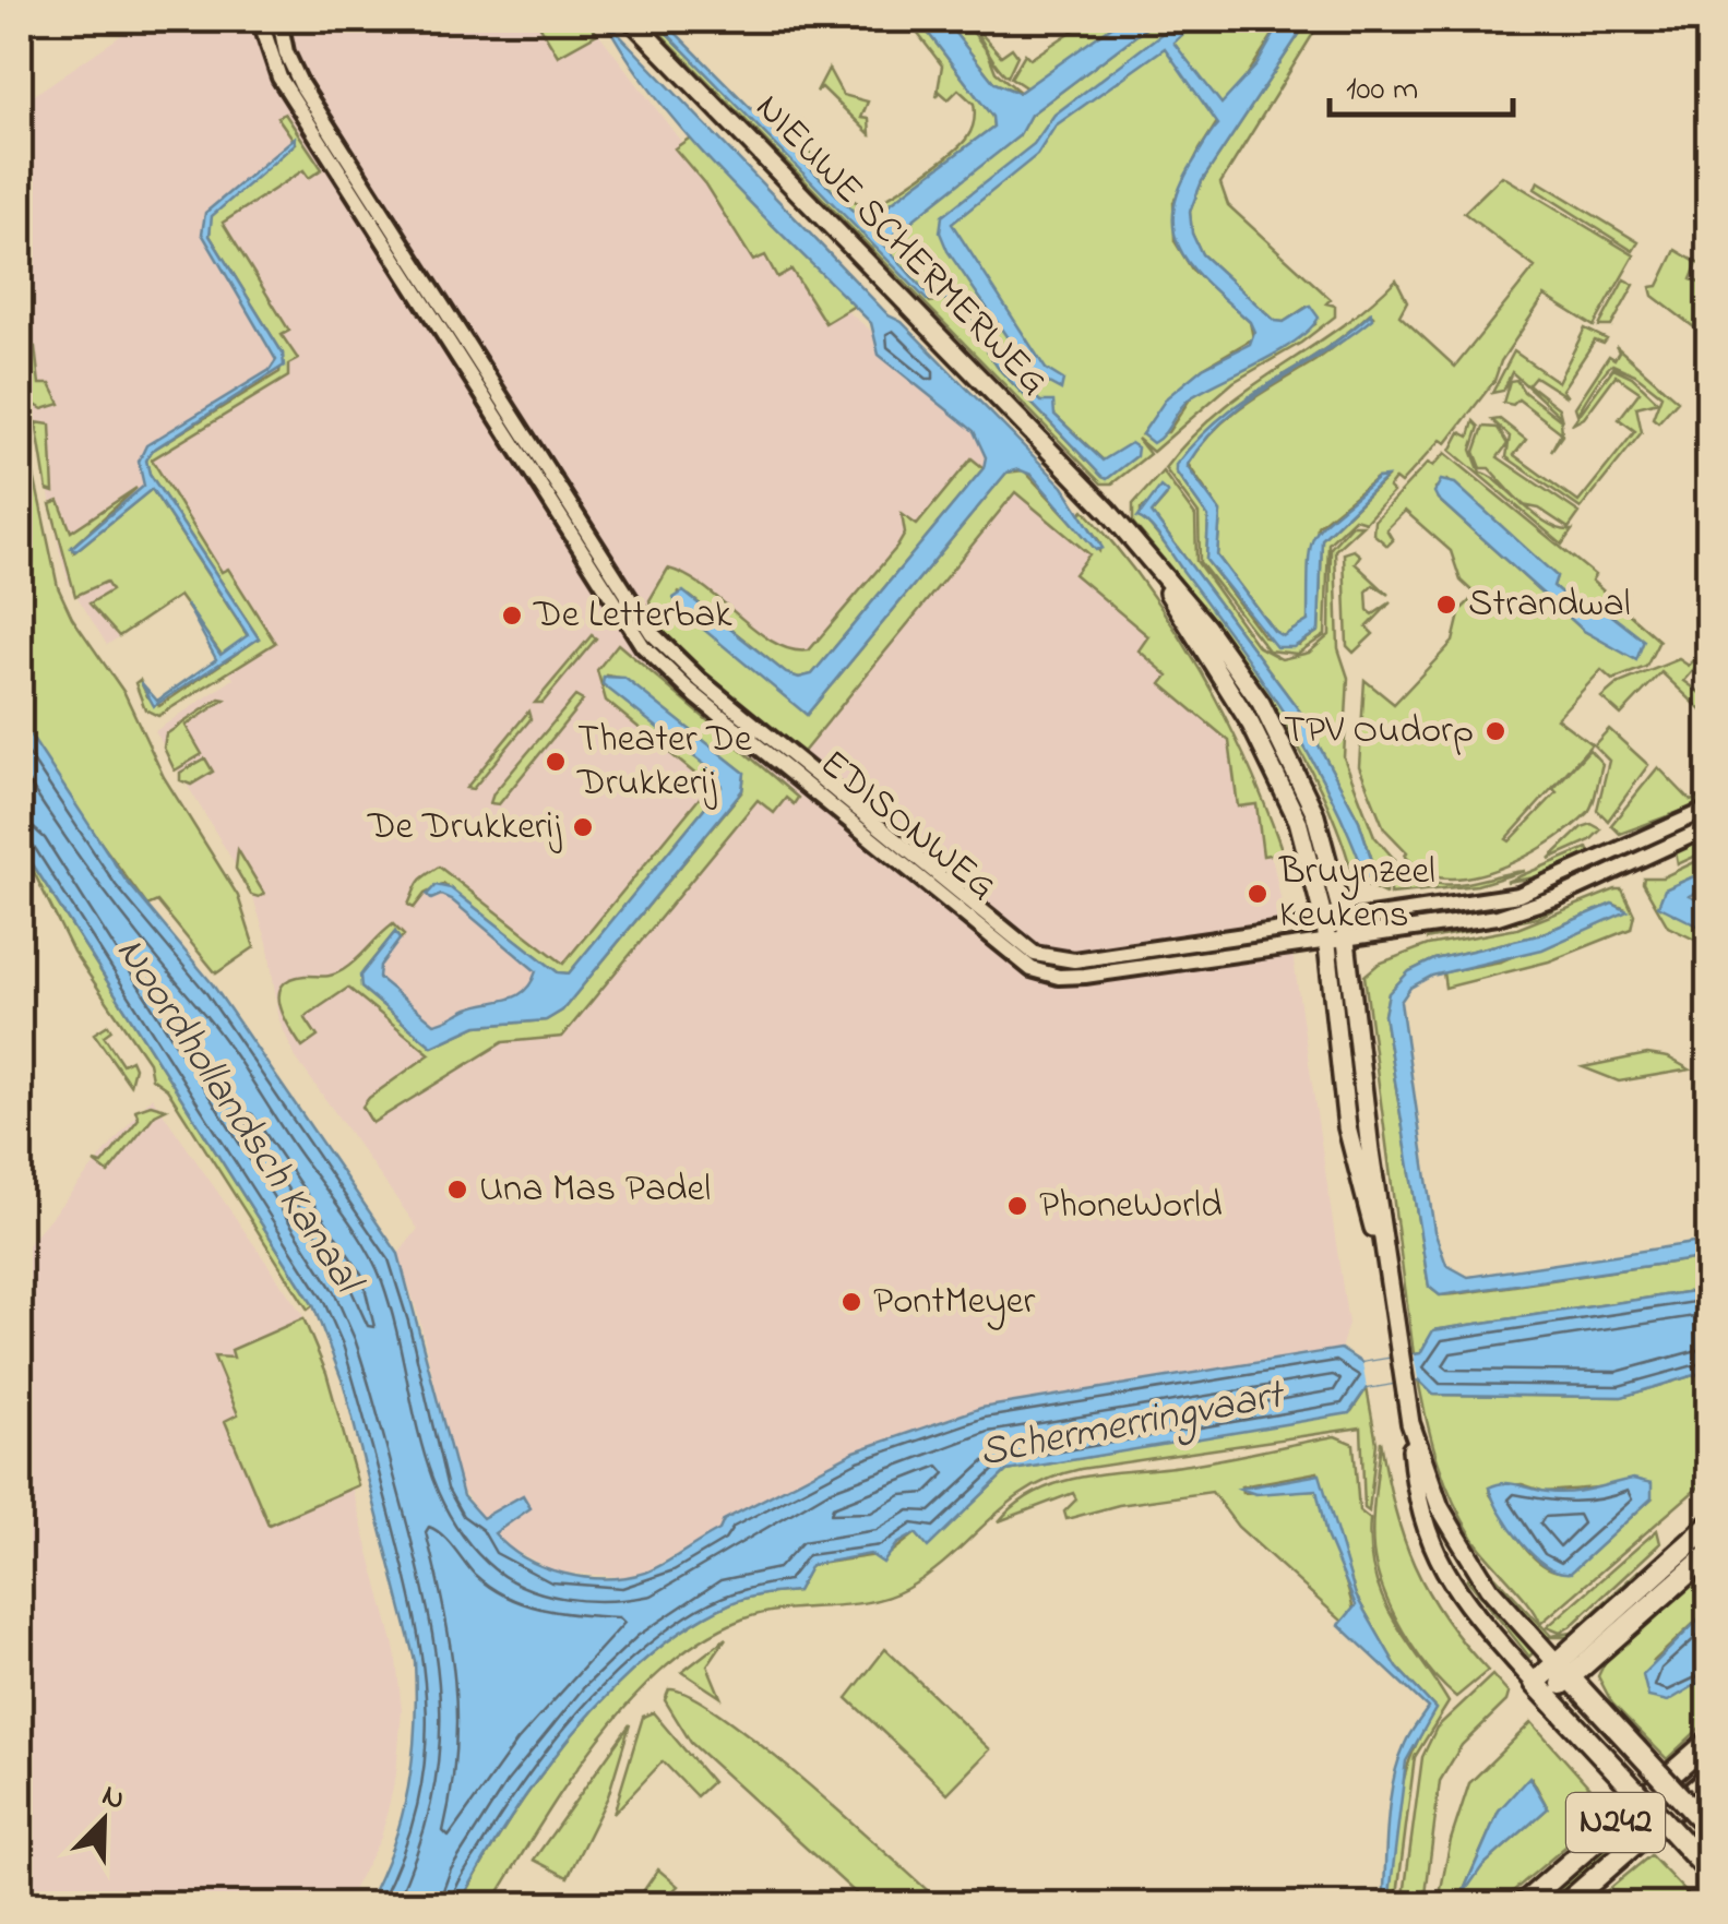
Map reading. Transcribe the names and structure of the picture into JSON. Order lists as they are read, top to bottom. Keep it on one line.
{"streets":{"main road":["NIEUWE SCHERMERWEG","N242"],"street":["EDISONWEG"]},"crossings":[["NIEUWE SCHERMERWEG","EDISONWEG"]],"water":["Noordhollandsch Kanaal","Schermerringvaart"],"places":["Strandwal","De Letterbak","TPV Oudorp","Theater De Drukkerij","De Drukkerij","Bruynzeel Keukens","Una Mas Padel","PhoneWorld","PontMeyer"],"scale_bar":"100 m","north":"top right"}
